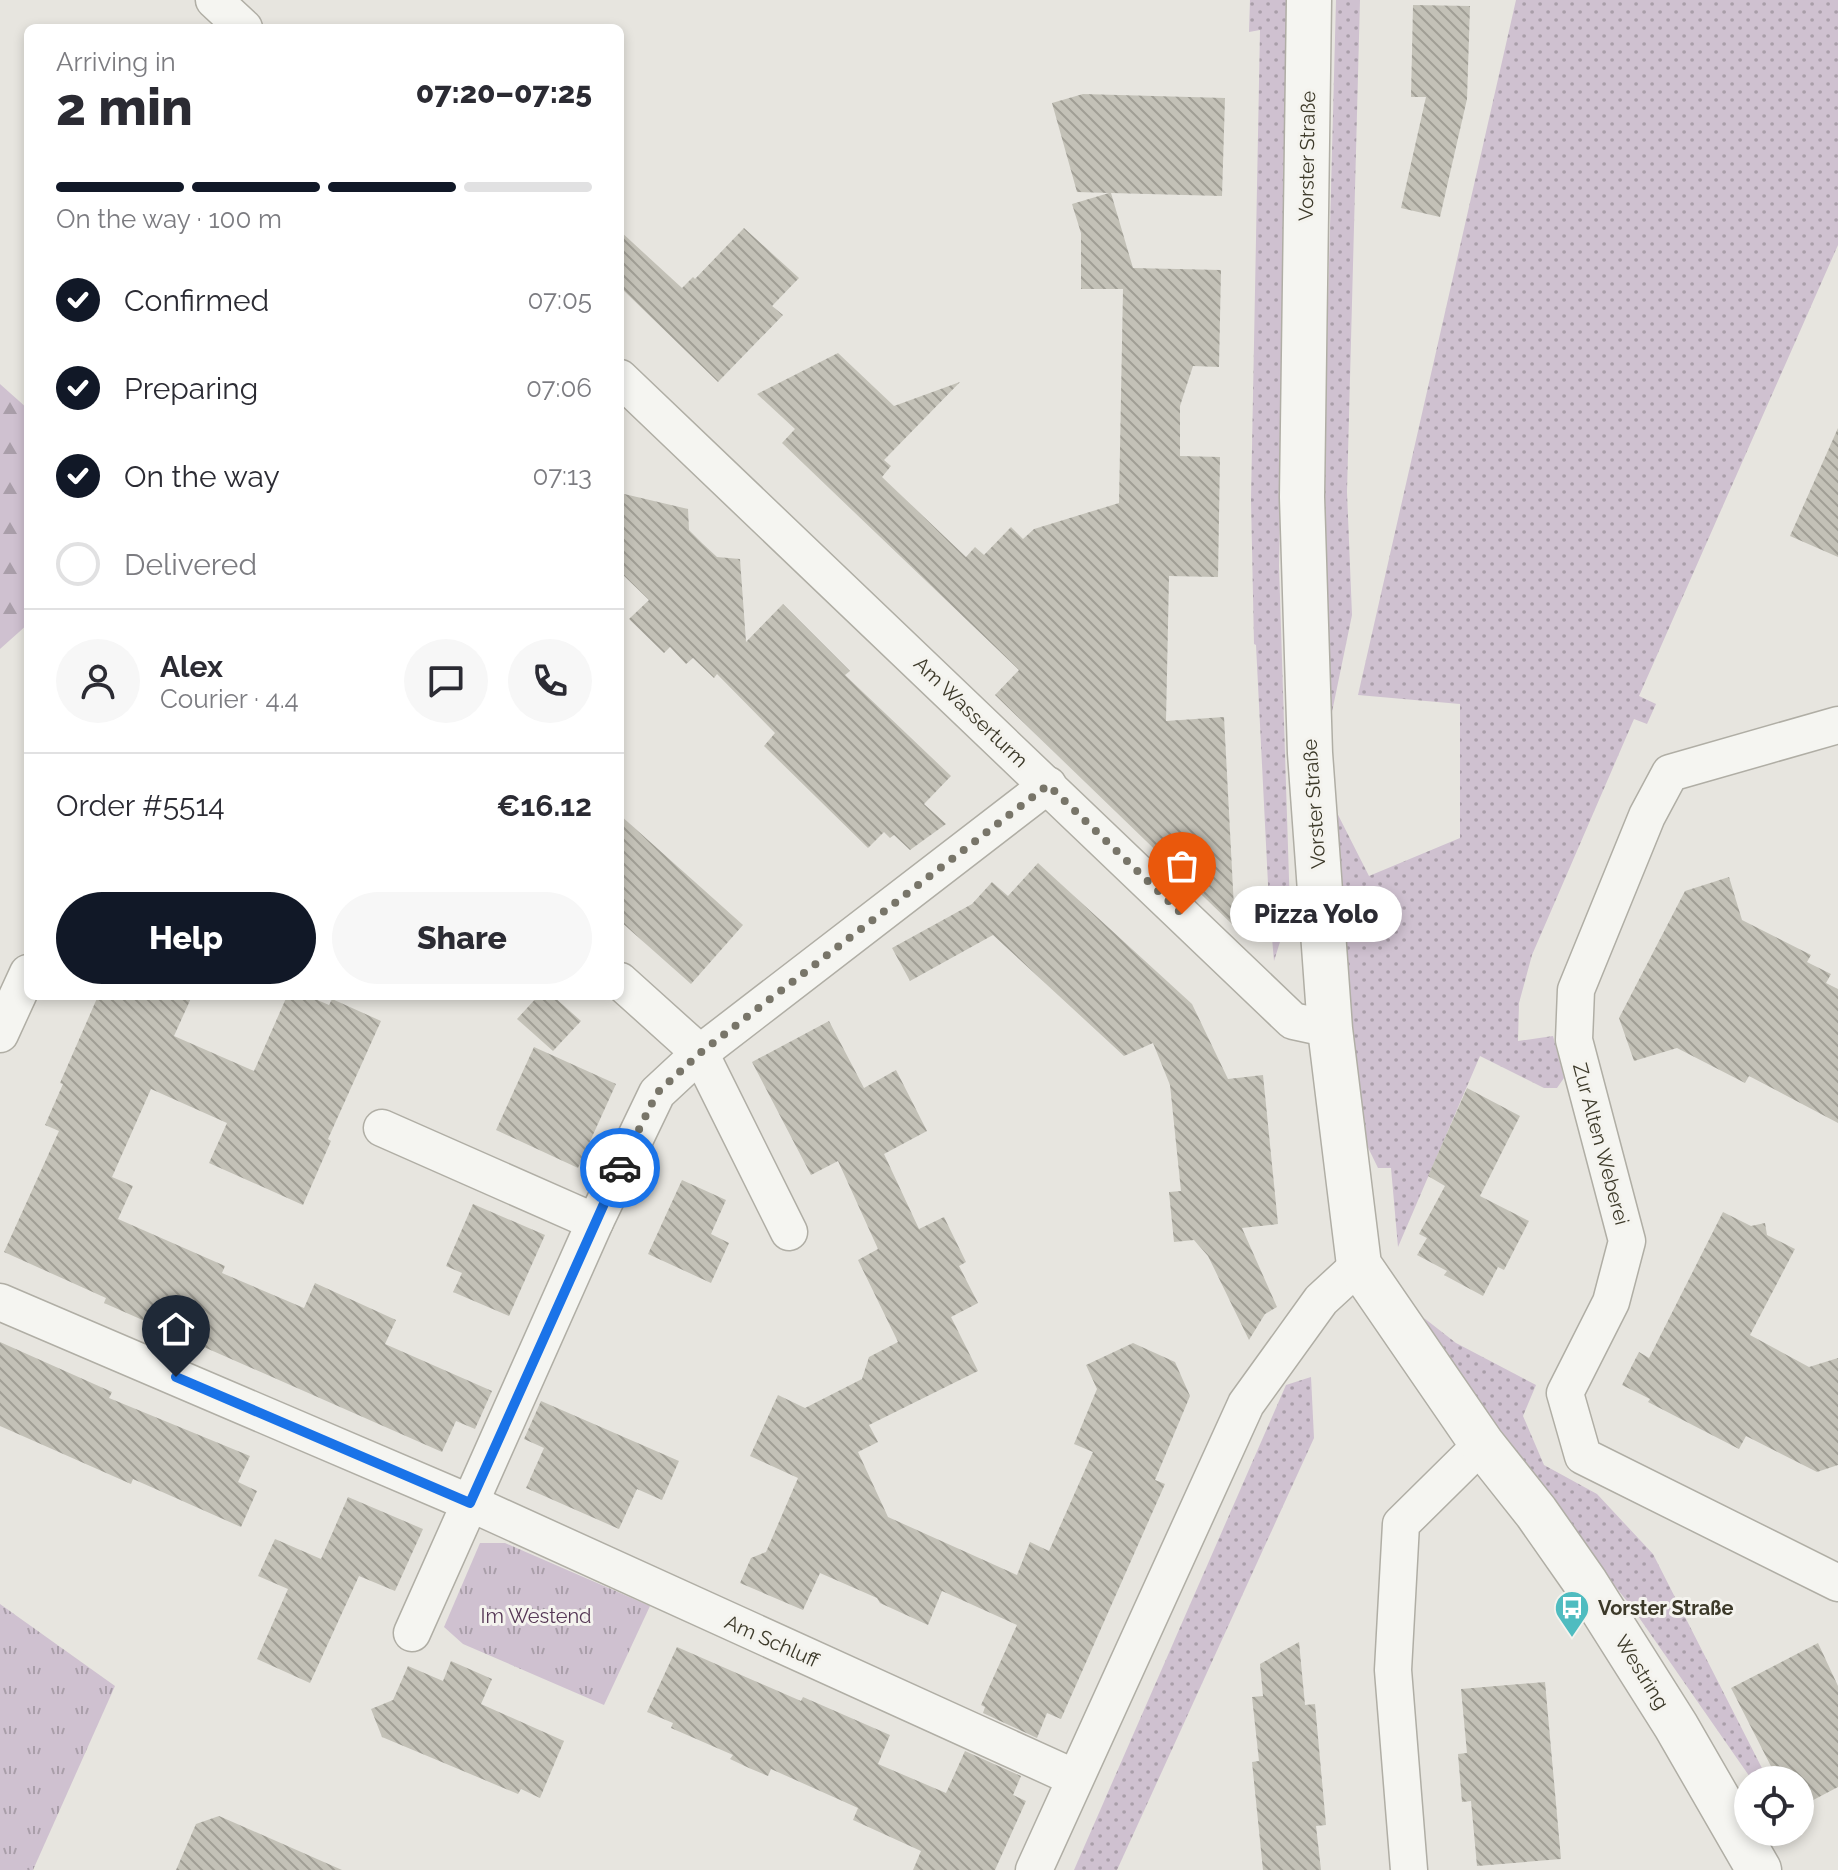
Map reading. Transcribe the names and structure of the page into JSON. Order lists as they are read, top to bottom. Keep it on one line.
{"streets":{"street":["Vorster Straße","Am Wasserturm","Zur Alten Weberei","Am Schluff","Westring"]},"crossings":[["Vorster Straße","Am Wasserturm"],["Vorster Straße","Westring"]],"parks":["Im Westend"],"places":{"other":["Pizza Yolo"],"bus stop":["Vorster Straße"]},"page":{"heading":["2 min","Arriving in","07:20–07:25"],"panel":["Alex","Courier · 4.4","Order #5514","€16.12"],"bar":"On the way · 100 m","list":[["Confirmed","07:05"],["Preparing","07:06"],["On the way","07:13"],"Delivered"],"buttons":["Help","Share"],"bubble":"Pizza Yolo"}}
